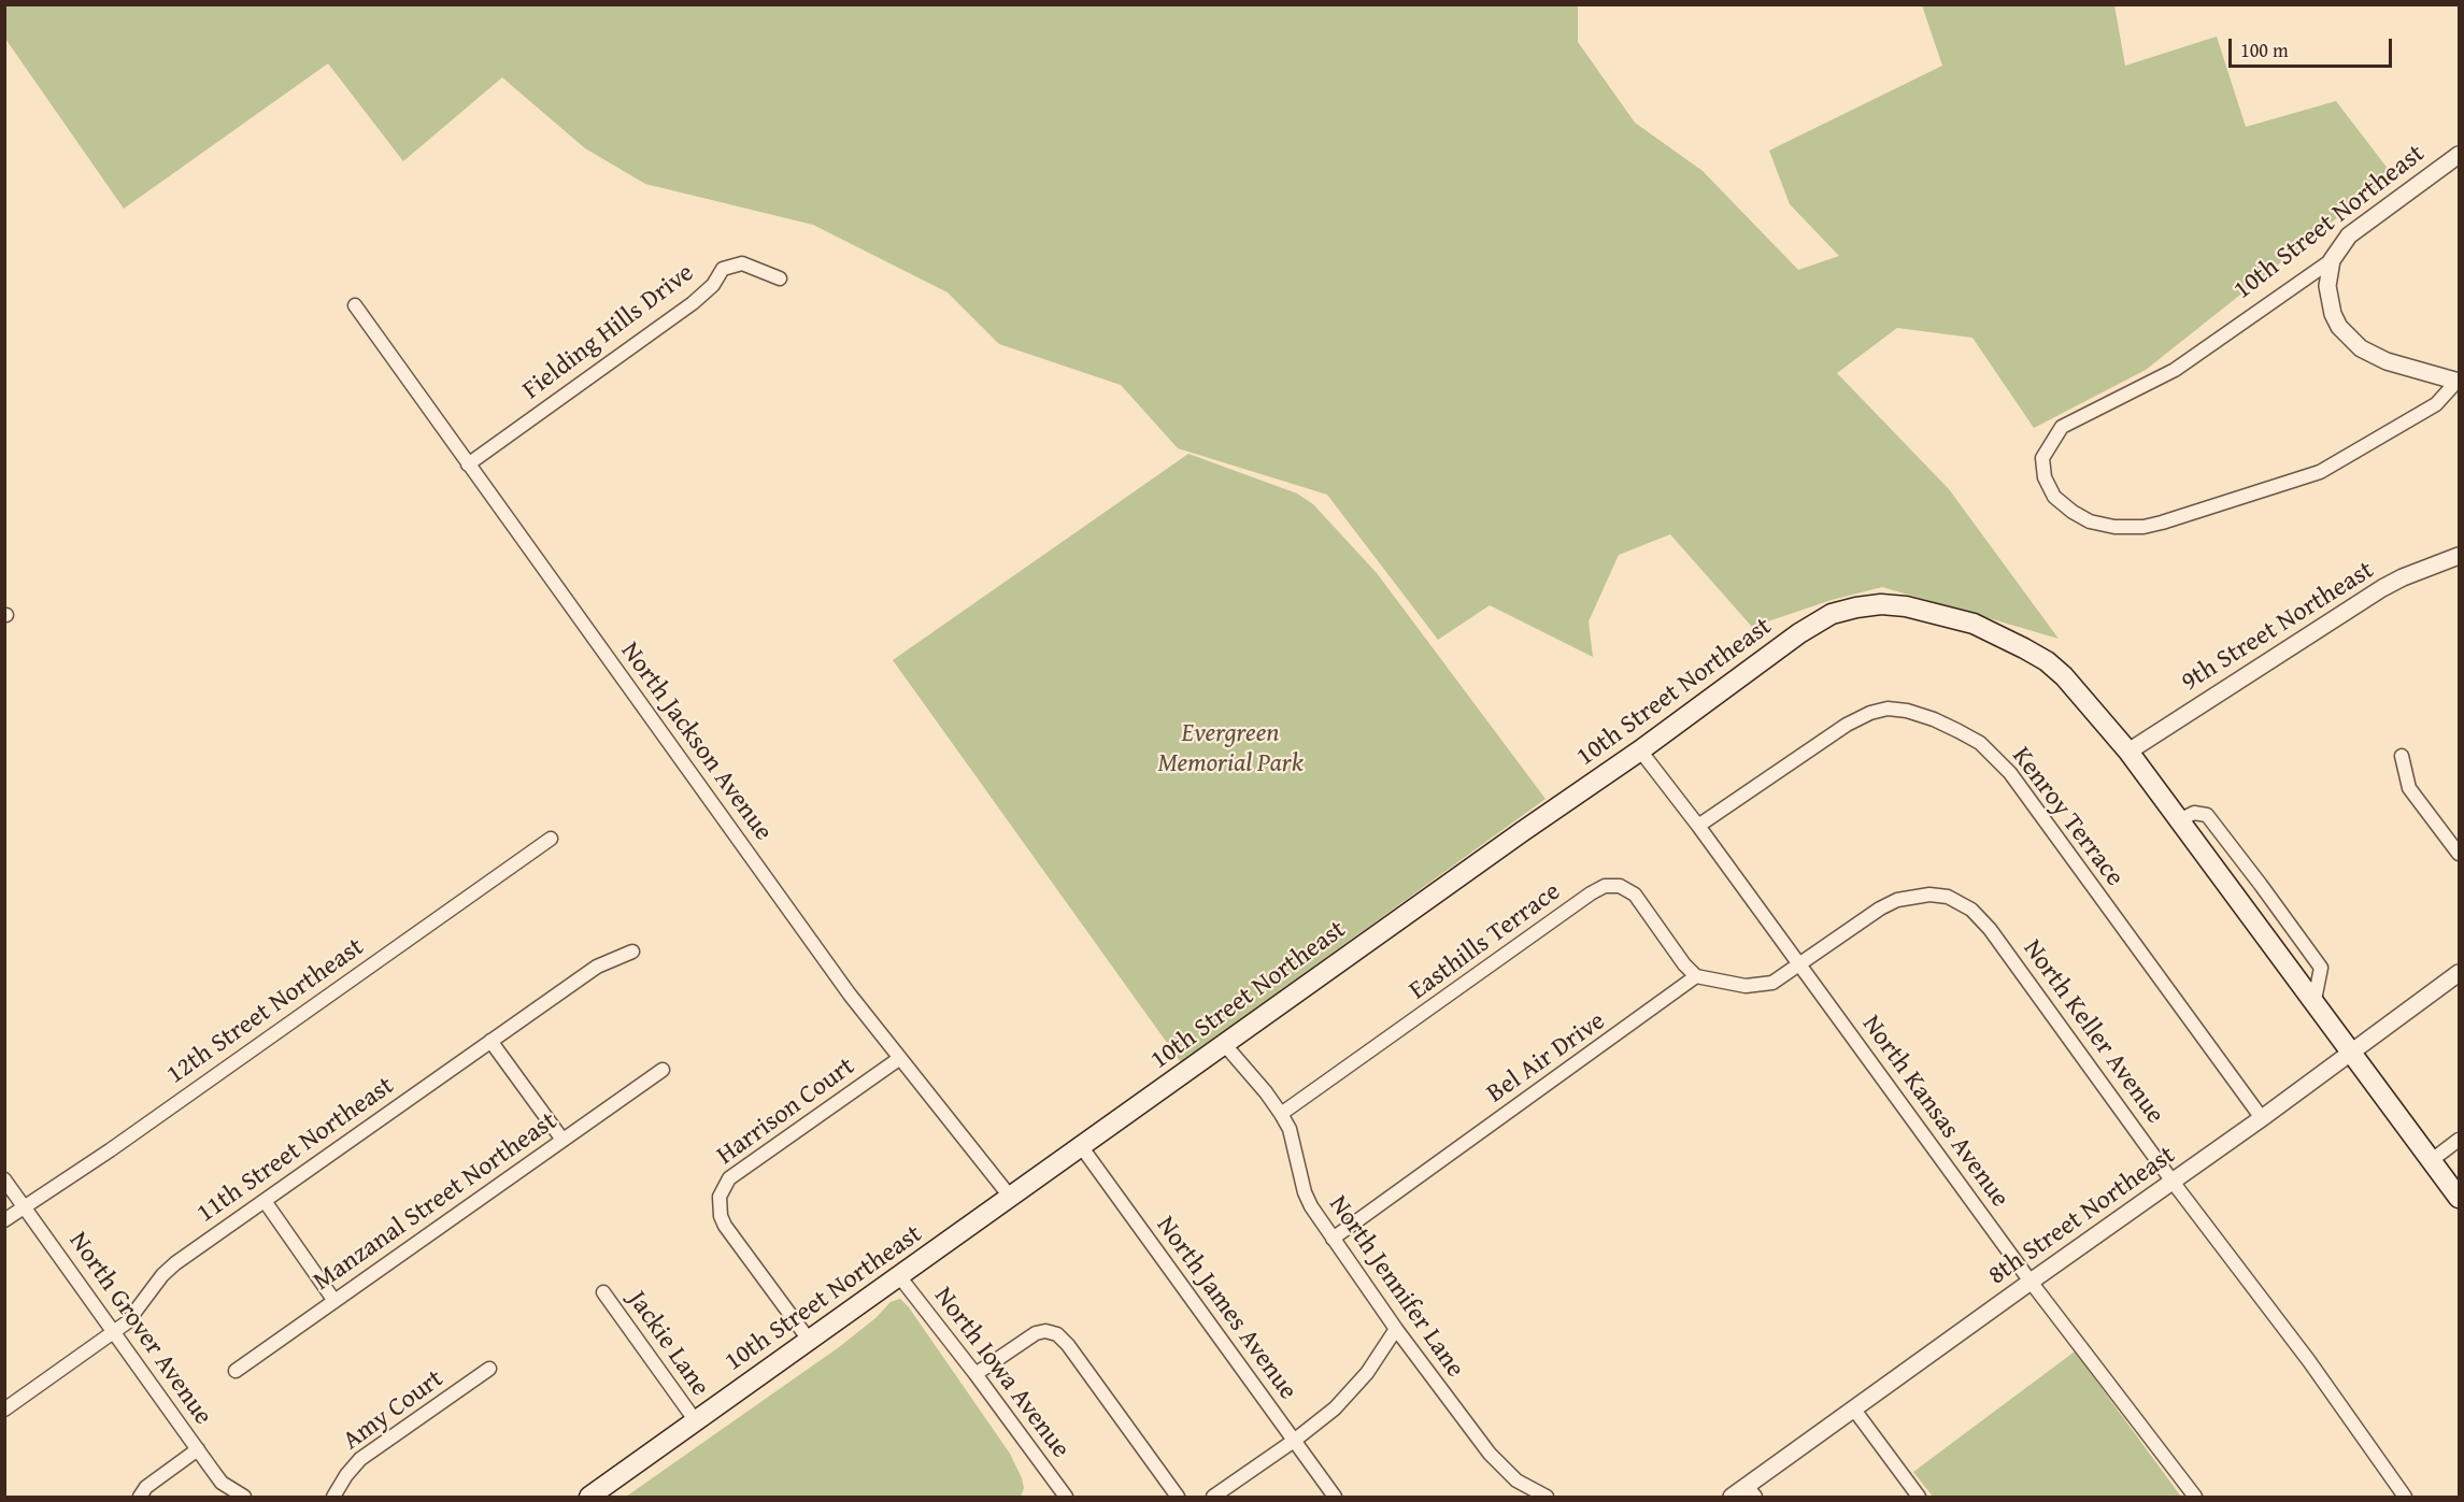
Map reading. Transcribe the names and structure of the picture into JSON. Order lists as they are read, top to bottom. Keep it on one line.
{"streets":{"main road":["10th Street Northeast"],"street":["Fielding Hills Drive","9th Street Northeast","North Jackson Avenue","Kenroy Terrace","Easthills Terrace","12th Street Northeast","North Keller Avenue","Bel Air Drive","Harrison Court","North Kansas Avenue","11th Street Northeast","Manzanal Street Northeast","8th Street Northeast","North Jennifer Lane","North James Avenue","North Grover Avenue","Jackie Lane","North Iowa Avenue","Amy Court"]},"crossings":[["10th Street Northeast","9th Street Northeast"],["10th Street Northeast","North Jackson Avenue"],["10th Street Northeast","Harrison Court"],["10th Street Northeast","North Kansas Avenue"],["10th Street Northeast","8th Street Northeast"],["10th Street Northeast","North Jennifer Lane"],["10th Street Northeast","North James Avenue"],["10th Street Northeast","Jackie Lane"],["10th Street Northeast","North Iowa Avenue"],["Fielding Hills Drive","North Jackson Avenue"],["North Jackson Avenue","Harrison Court"],["Kenroy Terrace","North Kansas Avenue"],["Kenroy Terrace","8th Street Northeast"],["Easthills Terrace","Bel Air Drive"],["Easthills Terrace","North Jennifer Lane"],["12th Street Northeast","North Grover Avenue"],["North Keller Avenue","North Kansas Avenue"],["North Keller Avenue","8th Street Northeast"],["Bel Air Drive","North Jennifer Lane"],["North Kansas Avenue","8th Street Northeast"],["11th Street Northeast","North Grover Avenue"]],"parks":["Evergreen Memorial Park"],"scale_bar":"100 m"}
